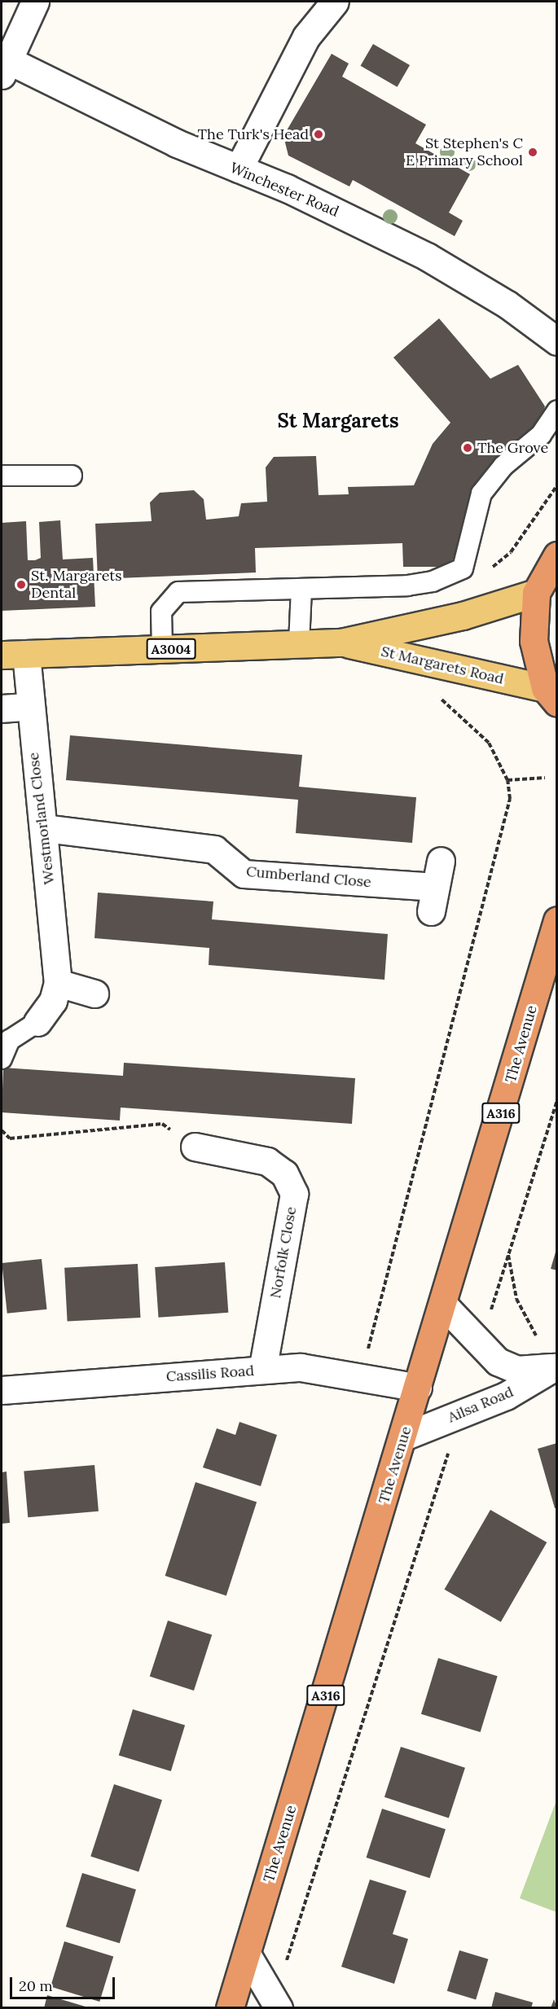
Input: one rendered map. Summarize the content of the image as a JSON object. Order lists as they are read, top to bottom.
{
  "streets": {
    "highway": ["The Avenue", "A316"],
    "main road": ["A3004", "St Margarets Road"],
    "street": [
      "Winchester Road",
      "Westmorland Close",
      "Cumberland Close",
      "Norfolk Close",
      "Cassilis Road",
      "Ailsa Road"
    ]
  },
  "crossings": [
    ["St Margarets Road", "Westmorland Close"],
    ["Westmorland Close", "Cumberland Close"],
    ["The Avenue", "Cassilis Road"],
    ["The Avenue", "Ailsa Road"],
    ["Norfolk Close", "Cassilis Road"]
  ],
  "districts": ["St Margarets"],
  "places": [
    "The Turk's Head",
    "St Stephen's C E Primary School",
    "The Grove",
    "St. Margarets Dental"
  ],
  "scale_bar": "20 m"
}
